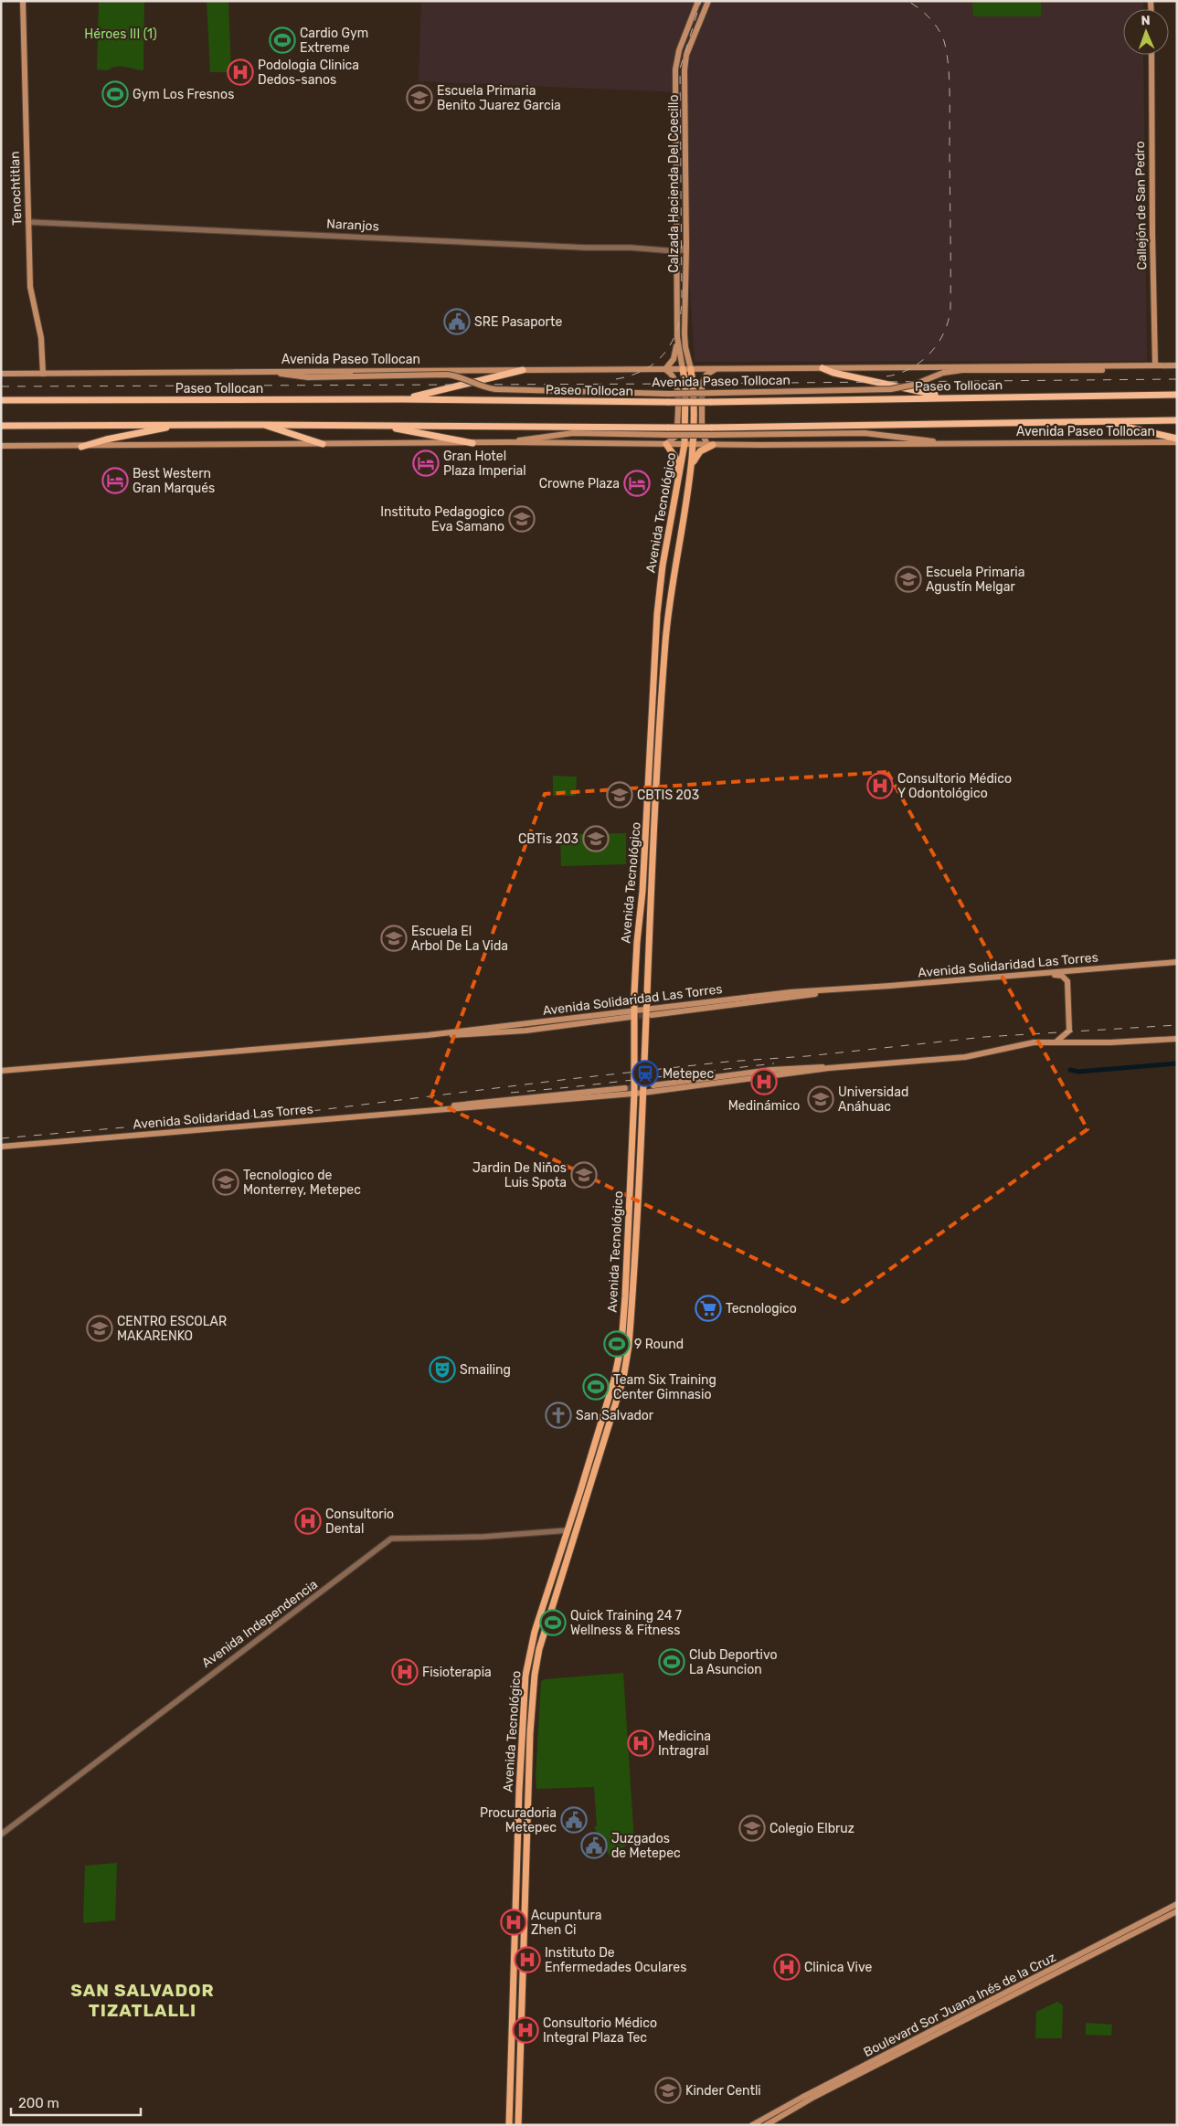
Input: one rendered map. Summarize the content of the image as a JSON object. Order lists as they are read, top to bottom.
{
  "streets": {
    "highway": ["Paseo Tollocan"],
    "main road": [
      "Calzada Hacienda Del Coecillo",
      "Tenochtitlan",
      "Callejón de San Pedro",
      "Avenida Paseo Tollocan",
      "Avenida Tecnológico",
      "Avenida Solidaridad Las Torres",
      "Boulevard Sor Juana Inés de la Cruz"
    ],
    "street": ["Naranjos", "Avenida Independencia"]
  },
  "crossings": [
    ["Calzada Hacienda Del Coecillo", "Naranjos"],
    ["Calzada Hacienda Del Coecillo", "Avenida Paseo Tollocan"],
    ["Calzada Hacienda Del Coecillo", "Avenida Tecnológico"],
    ["Tenochtitlan", "Naranjos"],
    ["Tenochtitlan", "Avenida Paseo Tollocan"],
    ["Callejón de San Pedro", "Avenida Paseo Tollocan"],
    ["Avenida Paseo Tollocan", "Avenida Tecnológico"],
    ["Avenida Tecnológico", "Avenida Solidaridad Las Torres"],
    ["Avenida Tecnológico", "Avenida Independencia"]
  ],
  "districts": ["SAN SALVADOR TIZATLALLI"],
  "parks": ["Héroes III (1)"],
  "places": {
    "sports": [
      "Cardio Gym Extreme",
      "Gym Los Fresnos",
      "9 Round",
      "Team Six Training Center Gimnasio",
      "Quick Training 24 7 Wellness & Fitness",
      "Club Deportivo La Asuncion"
    ],
    "hospital": [
      "Podologia Clinica Dedos-sanos",
      "Consultorio Médico Y Odontológico",
      "Medinámico",
      "Consultorio Dental",
      "Fisioterapia",
      "Medicina Intragral",
      "Acupuntura Zhen Ci",
      "Instituto De Enfermedades Oculares",
      "Clinica Vive",
      "Consultorio Médico Integral Plaza Tec"
    ],
    "school or university": [
      "Escuela Primaria Benito Juarez Garcia",
      "Instituto Pedagogico Eva Samano",
      "Escuela Primaria Agustín Melgar",
      "CBTIS 203",
      "CBTis 203",
      "Escuela El Arbol De La Vida",
      "Universidad Anáhuac",
      "Jardin De Niños Luis Spota",
      "Tecnologico de Monterrey, Metepec",
      "CENTRO ESCOLAR MAKARENKO",
      "Colegio Elbruz",
      "Kinder Centli"
    ],
    "public building": ["SRE Pasaporte", "Procuradoria Metepec", "Juzgados de Metepec"],
    "hotel": ["Gran Hotel Plaza Imperial", "Best Western Gran Marqués", "Crowne Plaza"],
    "station": ["Metepec"],
    "supermarket": ["Tecnologico"],
    "theatre": ["Smailing"],
    "church": ["San Salvador"]
  },
  "scale_bar": "200 m",
  "north": "top"
}
